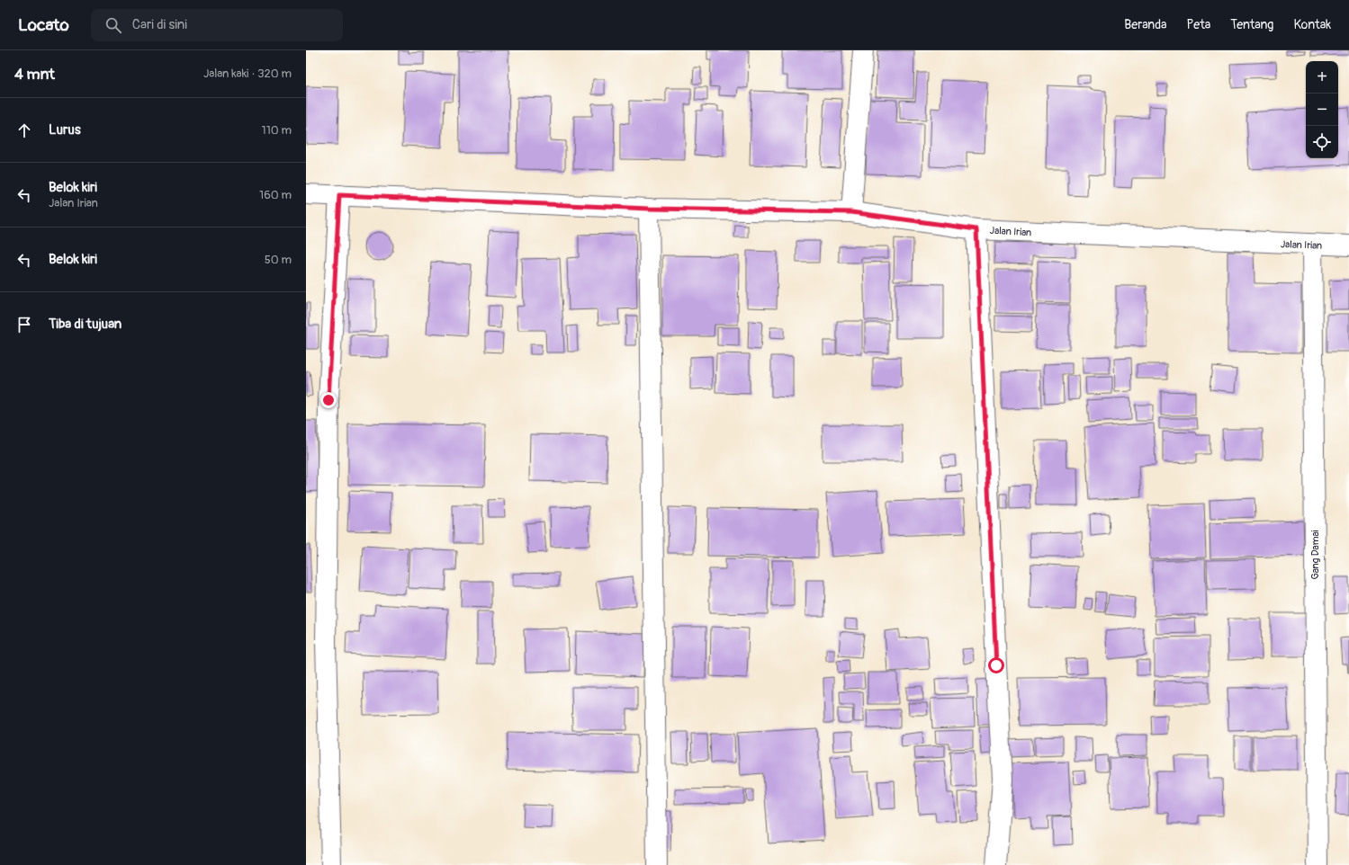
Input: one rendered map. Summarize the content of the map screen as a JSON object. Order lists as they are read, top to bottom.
{
  "streets": {
    "street": ["Jalan Irian", "Gang Damai"]
  },
  "crossings": [
    ["Jalan Irian", "Gang Damai"]
  ],
  "page": {
    "header": "Locato",
    "search": "Cari di sini",
    "nav": [
      "Beranda",
      "Peta",
      "Tentang",
      "Kontak"
    ],
    "heading": ["4 mnt", "Jalan kaki · 320 m"],
    "map_buttons": ["+", "−"],
    "list": [
      ["Lurus", "110 m"],
      ["Belok kiri", "Jalan Irian", "160 m"],
      ["Belok kiri", "50 m"],
      "Tiba di tujuan"
    ]
  }
}
